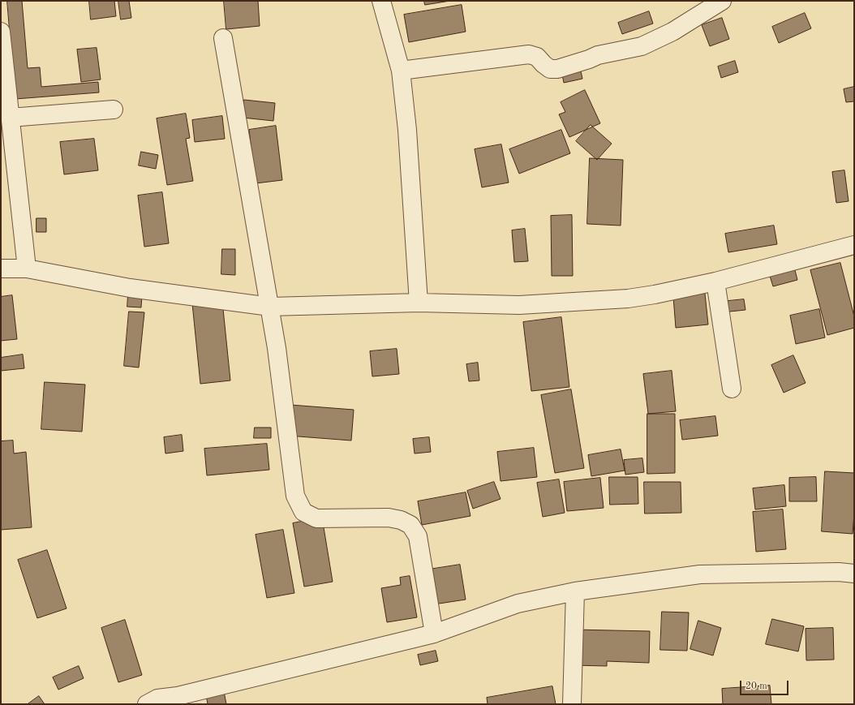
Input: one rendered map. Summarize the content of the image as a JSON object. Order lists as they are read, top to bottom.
{
  "scale_bar": "20 m"
}
